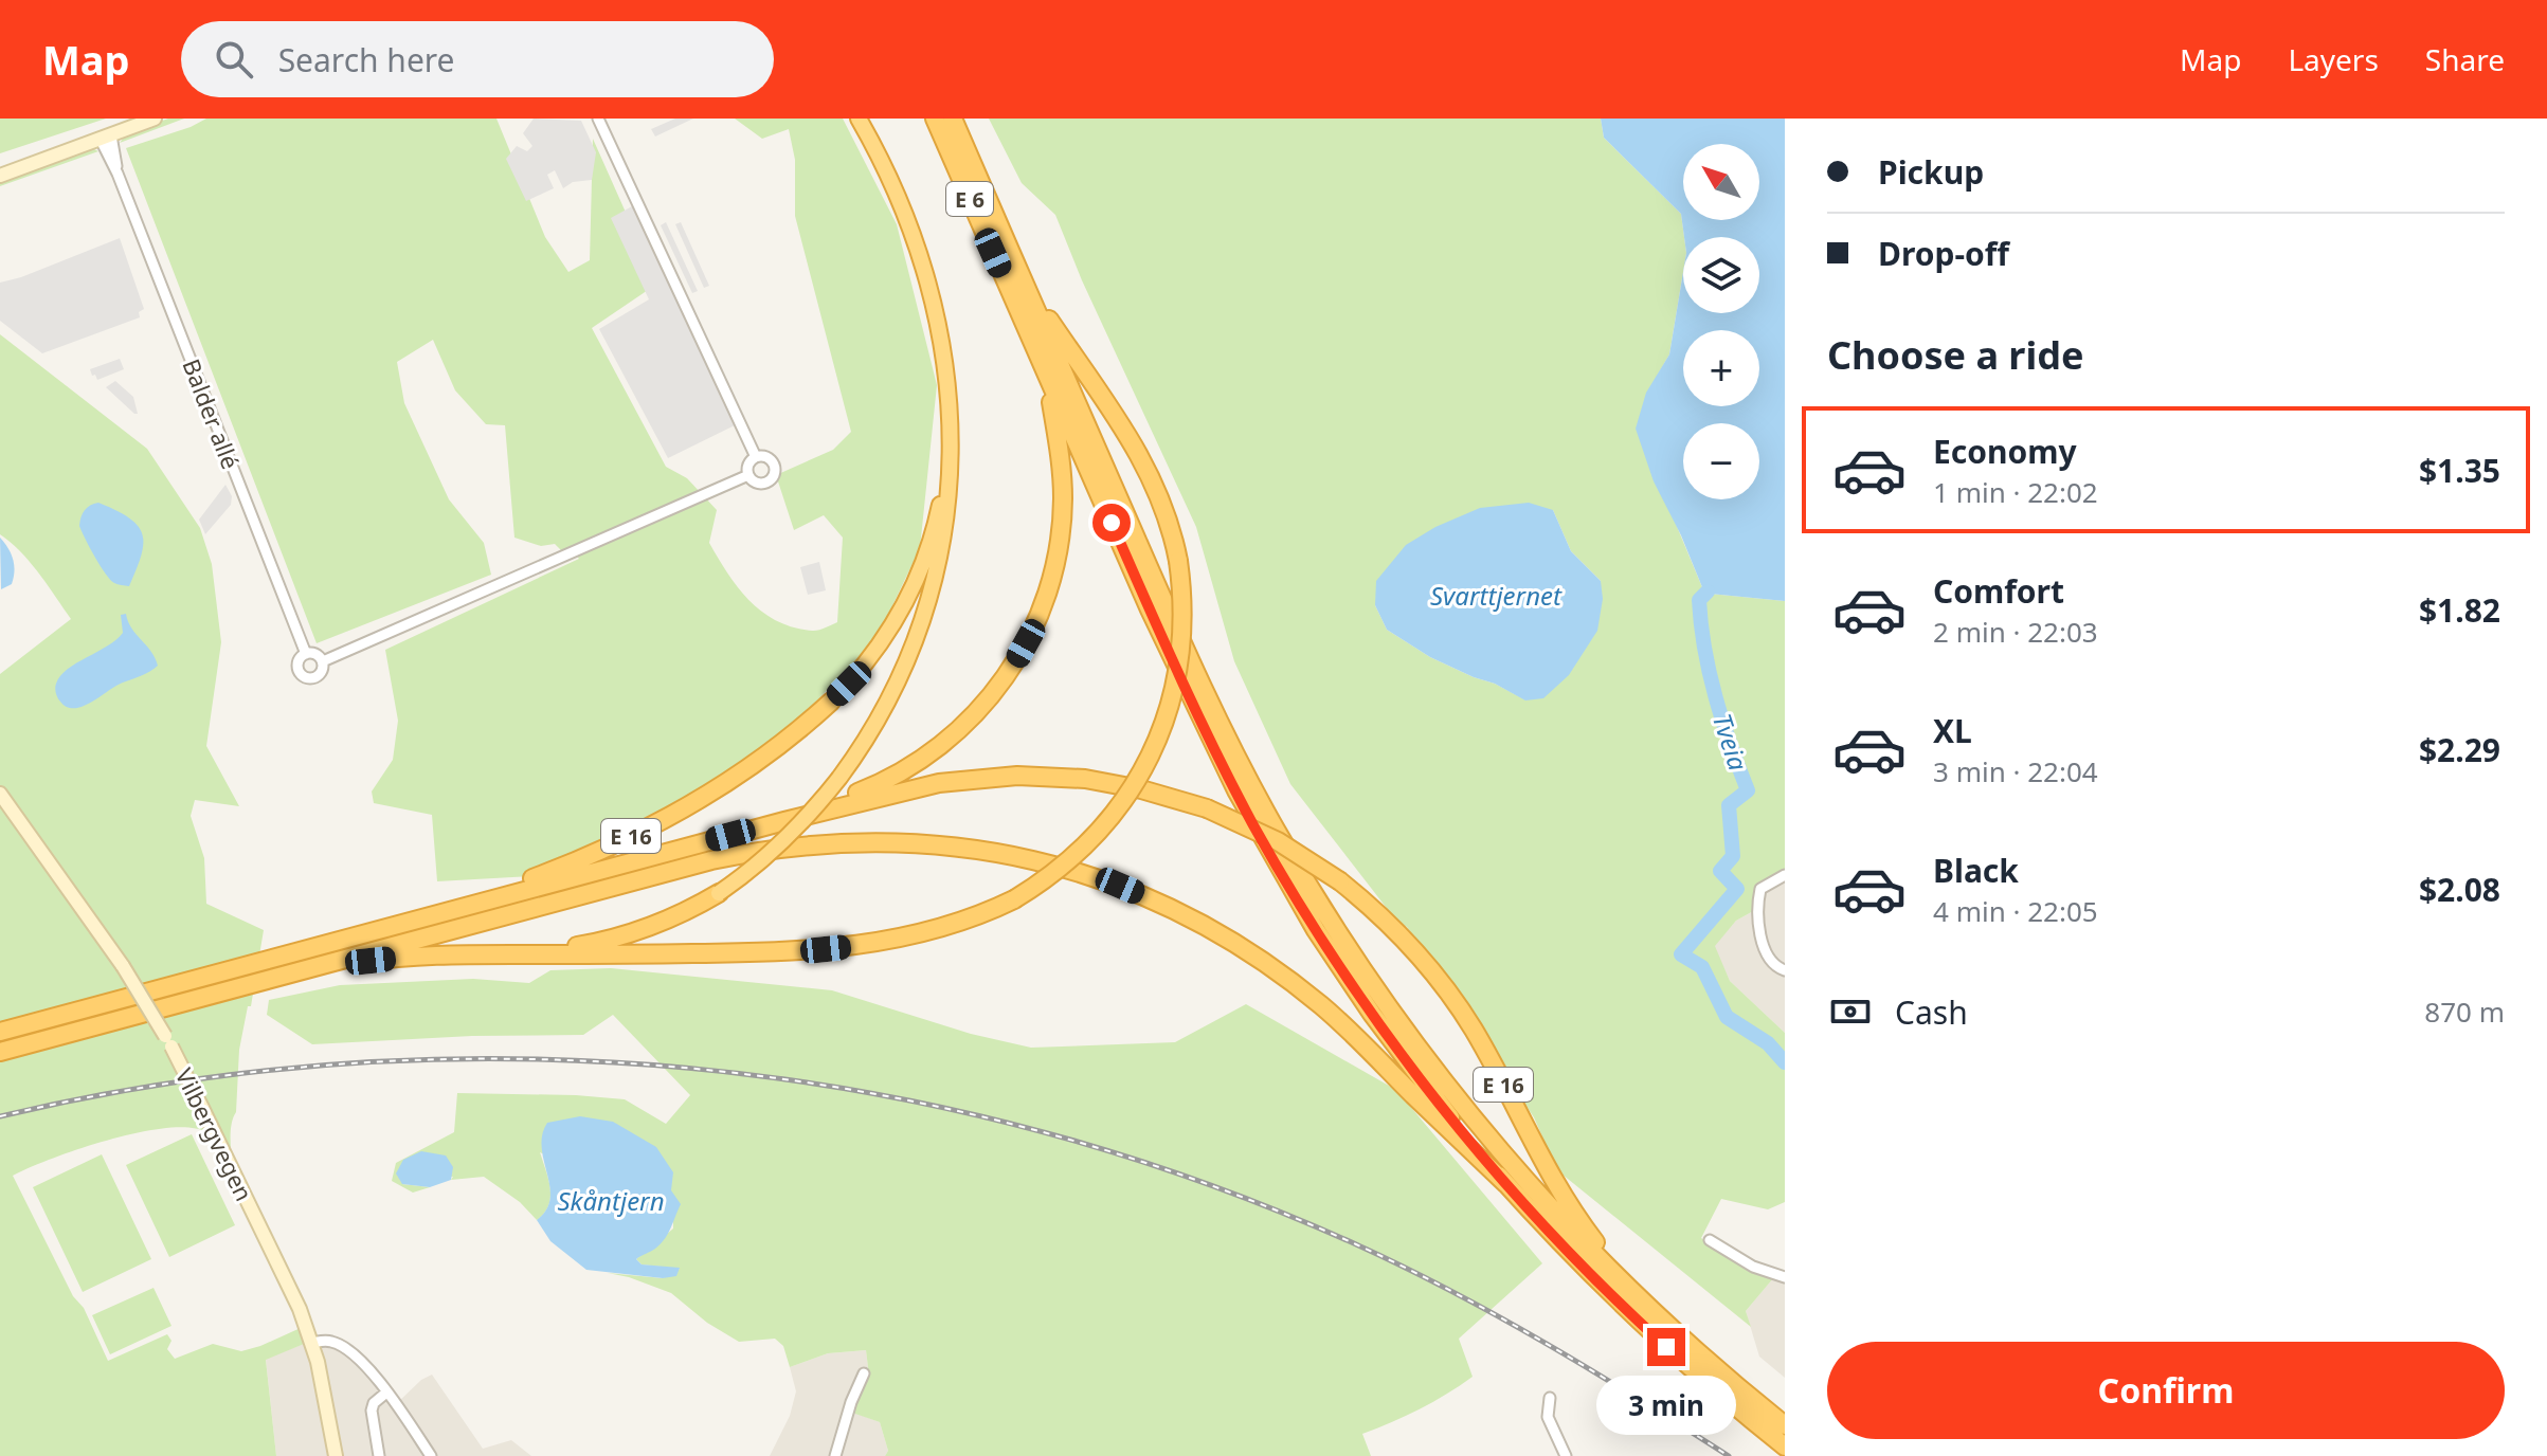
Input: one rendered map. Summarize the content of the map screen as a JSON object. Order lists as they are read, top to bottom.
{
  "streets": {
    "highway": ["E 6", "E 16"],
    "main road": ["Vilbergvegen"],
    "street": ["Balder allé"]
  },
  "crossings": [
    ["E 6", "E 16"]
  ],
  "water": ["Svarttjernet", "Tveia", "Skåntjern"],
  "north": "top left",
  "page": {
    "header": "Map",
    "search": "Search here",
    "nav": ["Map", "Layers", "Share"],
    "banner": ["Pickup", "Drop-off"],
    "map_buttons": ["+", "−"],
    "heading": "Choose a ride",
    "list": [
      {
        "name": "Economy",
        "note": "1 min · 22:02",
        "value": "$1.35"
      },
      {
        "name": "Comfort",
        "note": "2 min · 22:03",
        "value": "$1.82"
      },
      {
        "name": "XL",
        "note": "3 min · 22:04",
        "value": "$2.29"
      },
      {
        "name": "Black",
        "note": "4 min · 22:05",
        "value": "$2.08"
      }
    ],
    "pay": ["Cash", "870 m"],
    "buttons": "Confirm",
    "bubble": "3 min"
  }
}
